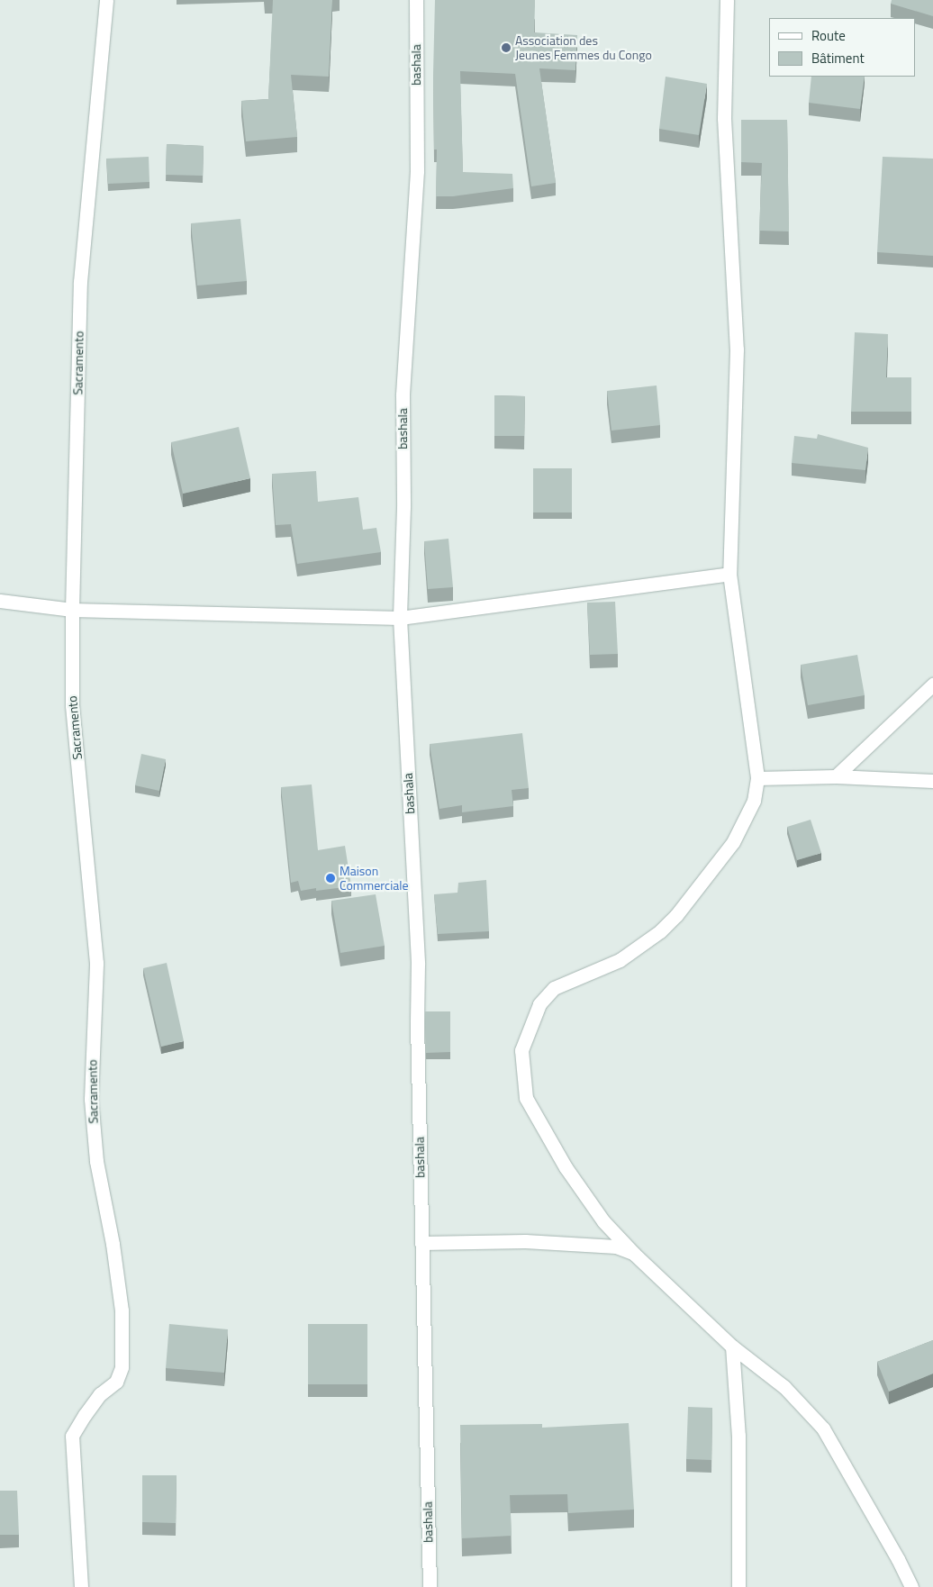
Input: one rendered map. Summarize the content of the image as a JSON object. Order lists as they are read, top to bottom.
{
  "streets": {
    "street": ["bashala", "Sacramento"]
  },
  "places": ["Association des Jeunes Femmes du Congo", "Maison Commerciale"],
  "legend": ["Route", "Bâtiment"]
}
